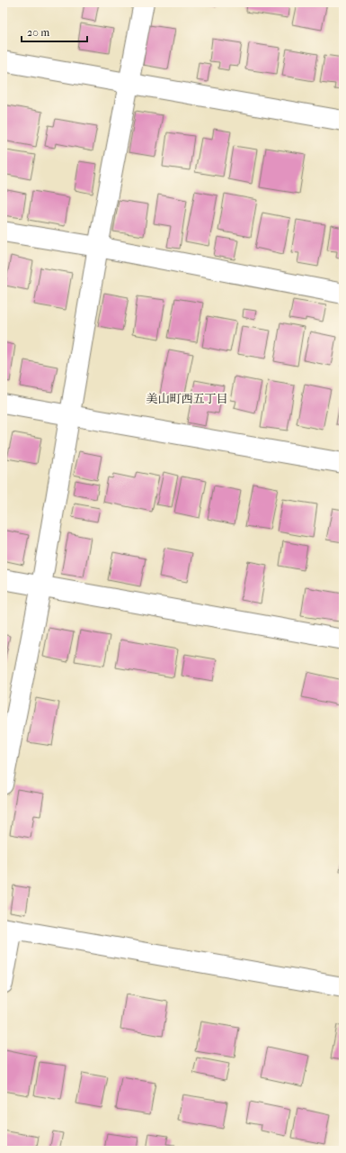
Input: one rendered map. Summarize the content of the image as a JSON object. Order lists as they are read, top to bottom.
{
  "districts": ["美山町西五丁目"],
  "scale_bar": "20 m"
}
